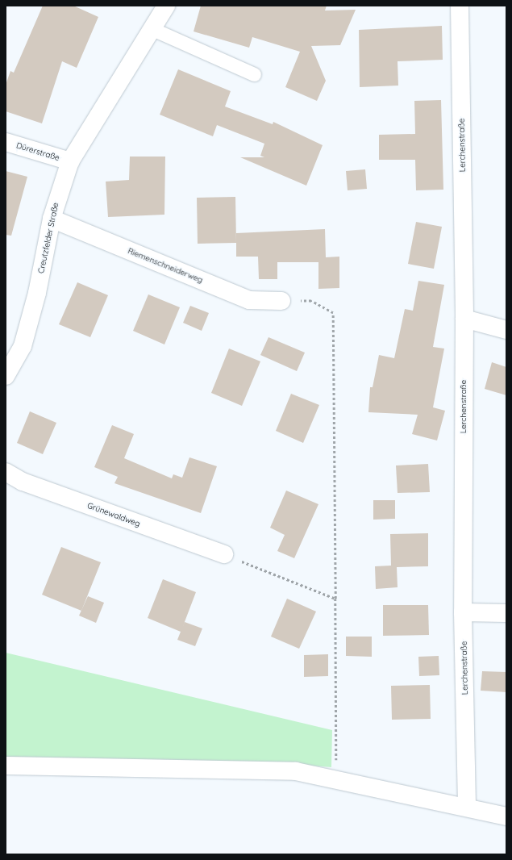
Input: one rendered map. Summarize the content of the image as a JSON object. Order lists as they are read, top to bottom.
{
  "streets": {
    "street": [
      "Lerchenstraße",
      "Dürerstraße",
      "Creutzfelder Straße",
      "Riemenschneiderweg",
      "Grünewaldweg"
    ]
  },
  "crossings": [
    ["Dürerstraße", "Creutzfelder Straße"],
    ["Creutzfelder Straße", "Riemenschneiderweg"]
  ]
}
